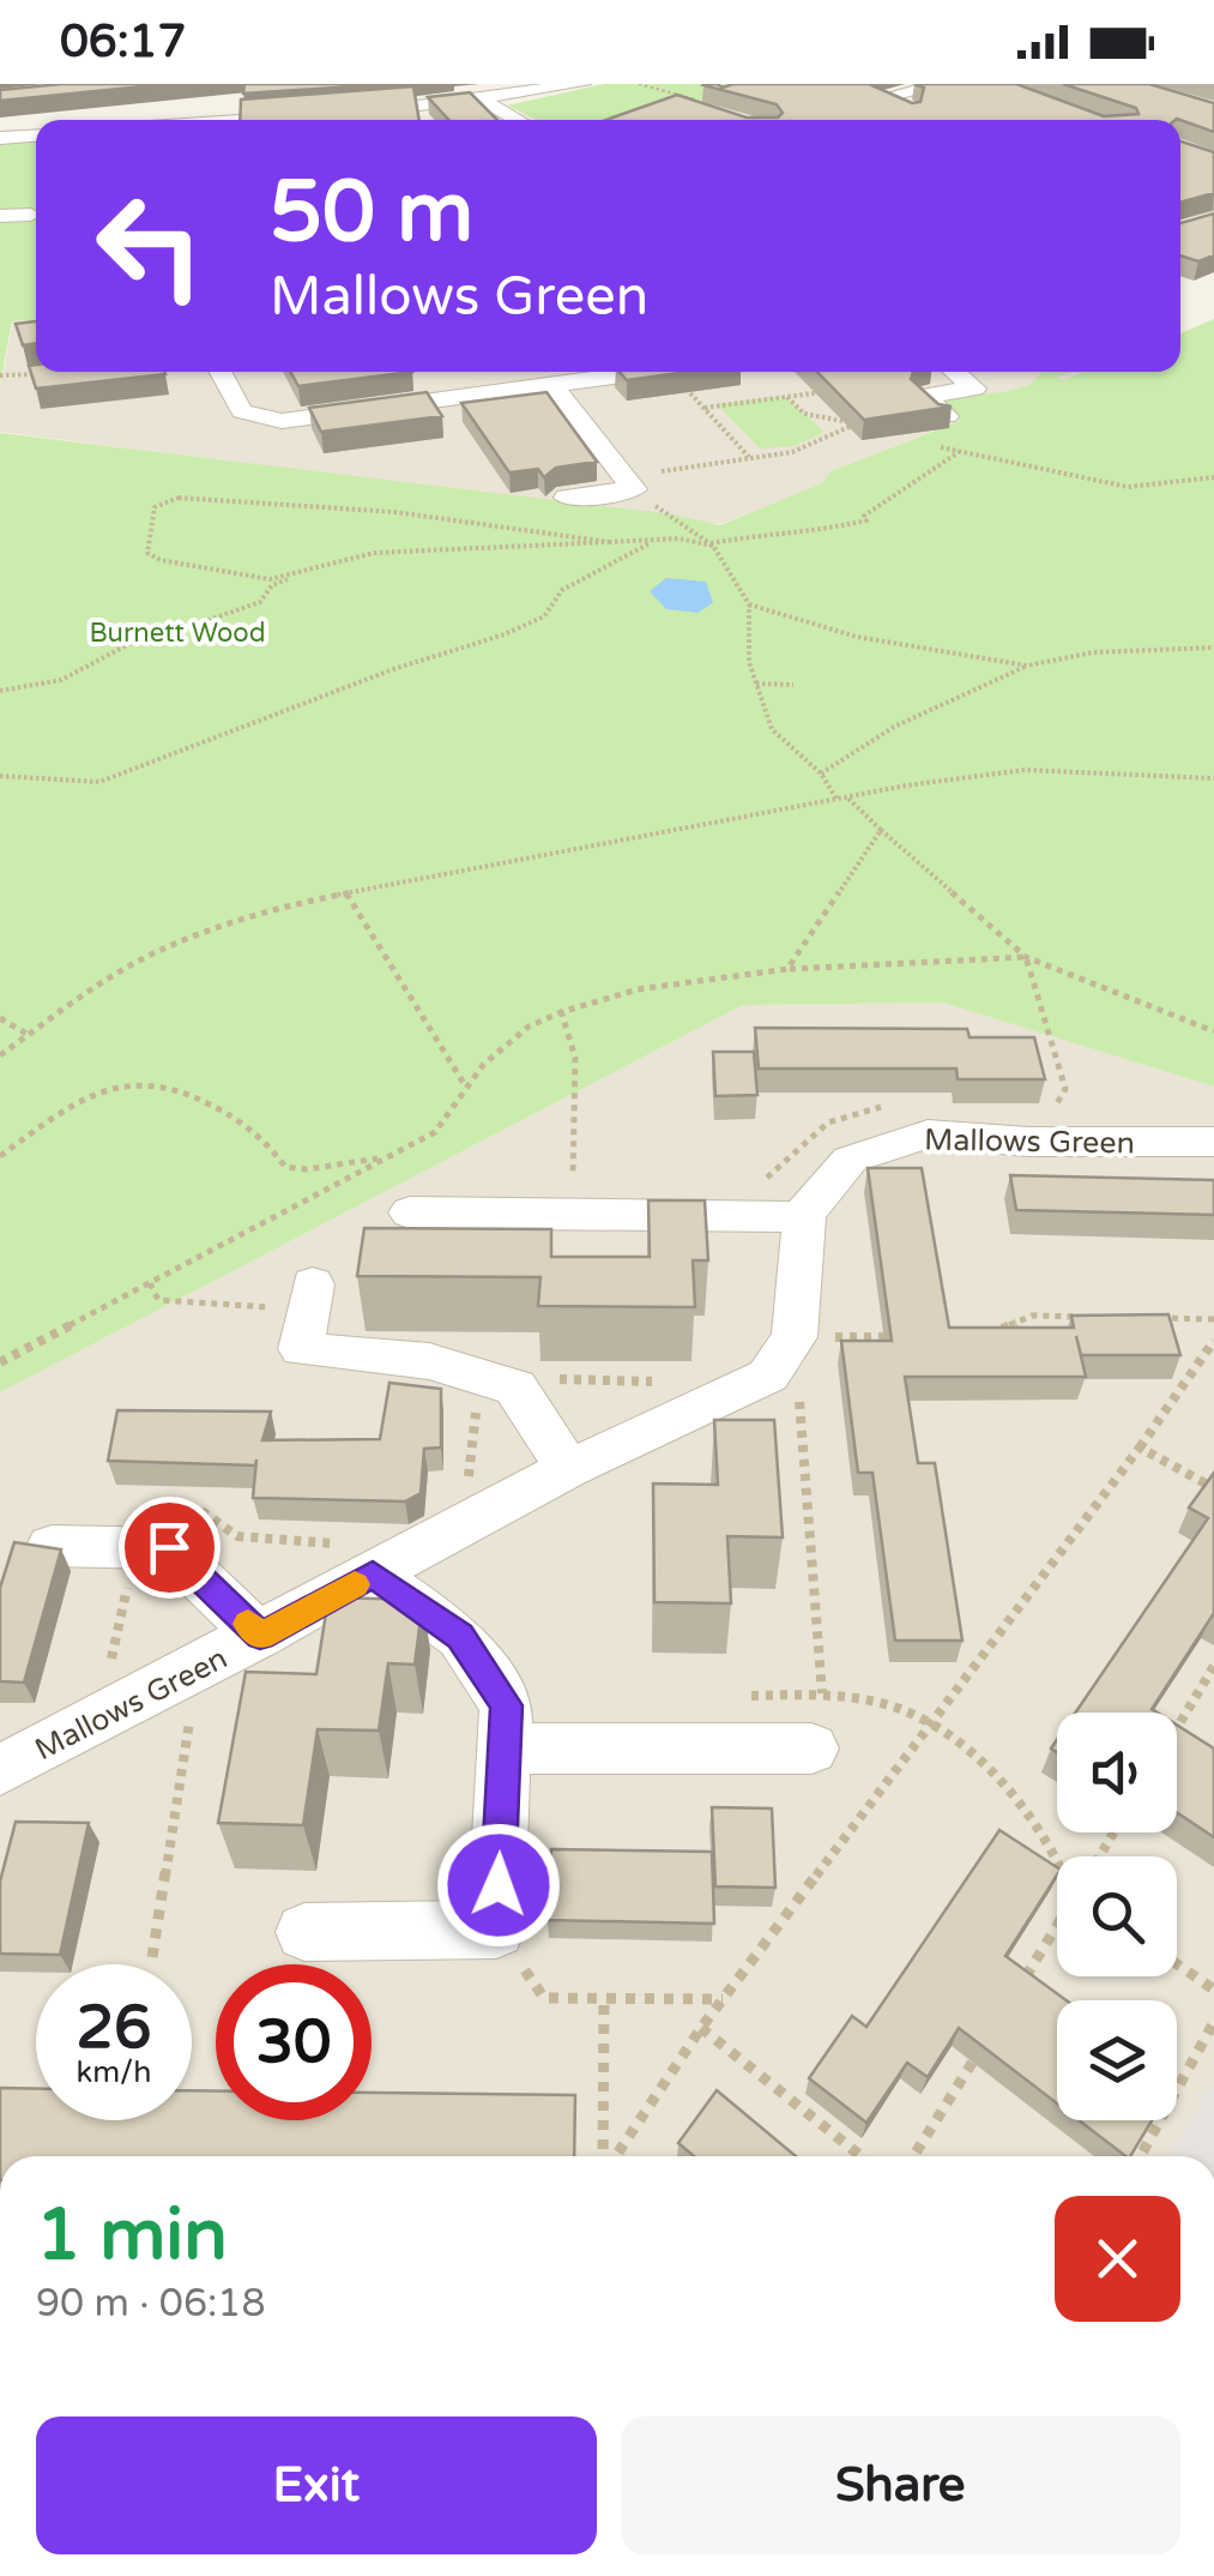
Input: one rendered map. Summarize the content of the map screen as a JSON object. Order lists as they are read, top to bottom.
{
  "streets": {
    "street": ["Mallows Green"]
  },
  "parks": ["Burnett Wood"],
  "page": {
    "status": "06:17",
    "turn": ["50 m", "Mallows Green"],
    "speed": "26 km/h",
    "limit": "30",
    "heading": ["1 min", "90 m · 06:18"],
    "buttons": ["Exit", "Share"]
  }
}
